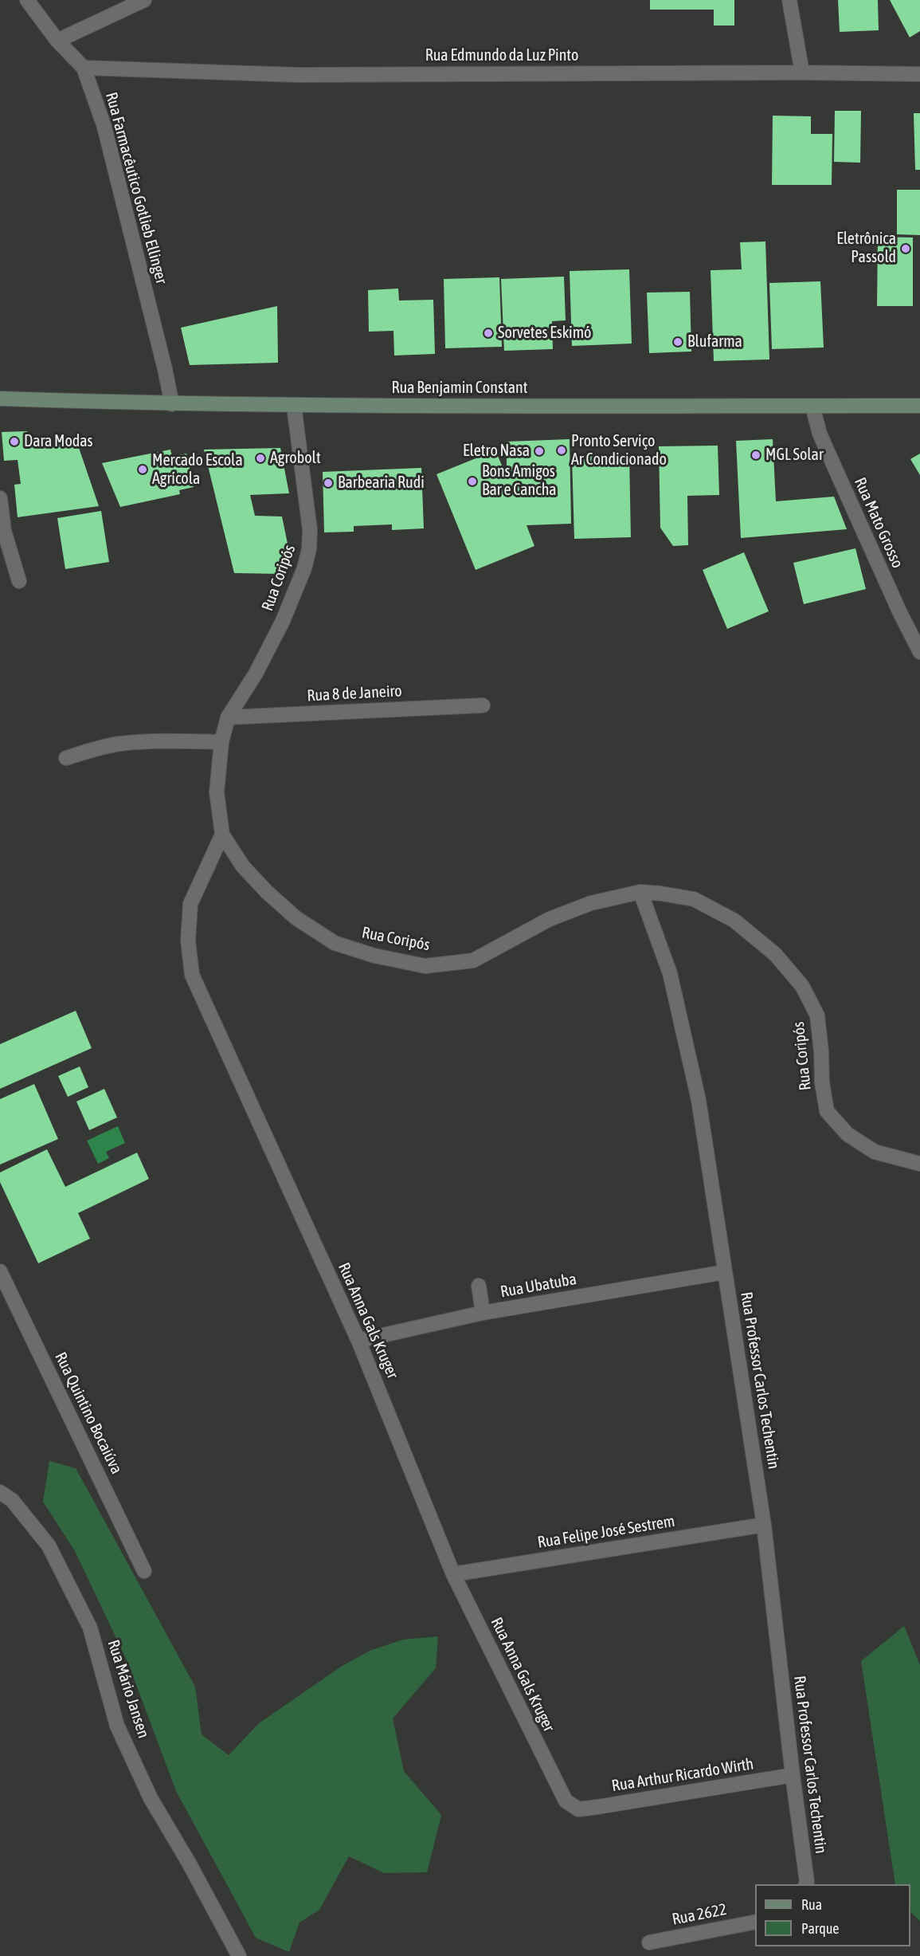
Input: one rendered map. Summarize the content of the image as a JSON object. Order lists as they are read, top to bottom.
{
  "streets": {
    "main road": ["Rua Benjamin Constant"],
    "street": [
      "Rua Edmundo da Luz Pinto",
      "Rua Farmacêutico Gotlieb Ellinger",
      "Rua Mato Grosso",
      "Rua Coripós",
      "Rua 8 de Janeiro",
      "Rua Ubatuba",
      "Rua Anna Gals Kruger",
      "Rua Professor Carlos Techentin",
      "Rua Quintino Bocaiúva",
      "Rua Felipe José Sestrem",
      "Rua Mário Jansen",
      "Rua Arthur Ricardo Wirth",
      "Rua 2622"
    ]
  },
  "crossings": [
    ["Rua Edmundo da Luz Pinto", "Rua Farmacêutico Gotlieb Ellinger"],
    ["Rua Farmacêutico Gotlieb Ellinger", "Rua Benjamin Constant"],
    ["Rua Benjamin Constant", "Rua Mato Grosso"],
    ["Rua Benjamin Constant", "Rua Coripós"],
    ["Rua Coripós", "Rua 8 de Janeiro"],
    ["Rua Coripós", "Rua Anna Gals Kruger"],
    ["Rua Coripós", "Rua Professor Carlos Techentin"],
    ["Rua Ubatuba", "Rua Anna Gals Kruger"],
    ["Rua Ubatuba", "Rua Professor Carlos Techentin"],
    ["Rua Anna Gals Kruger", "Rua Felipe José Sestrem"],
    ["Rua Anna Gals Kruger", "Rua Arthur Ricardo Wirth"],
    ["Rua Professor Carlos Techentin", "Rua Felipe José Sestrem"],
    ["Rua Professor Carlos Techentin", "Rua Arthur Ricardo Wirth"]
  ],
  "places": [
    "Eletrônica Passold",
    "Sorvetes Eskimó",
    "Blufarma",
    "Dara Modas",
    "Pronto Serviço Ar Condicionado",
    "Eletro Nasa",
    "MGL Solar",
    "Agrobolt",
    "Mercado Escola Agrícola",
    "Bons Amigos Bar e Cancha",
    "Barbearia Rudi"
  ],
  "legend": ["Rua", "Parque"]
}
